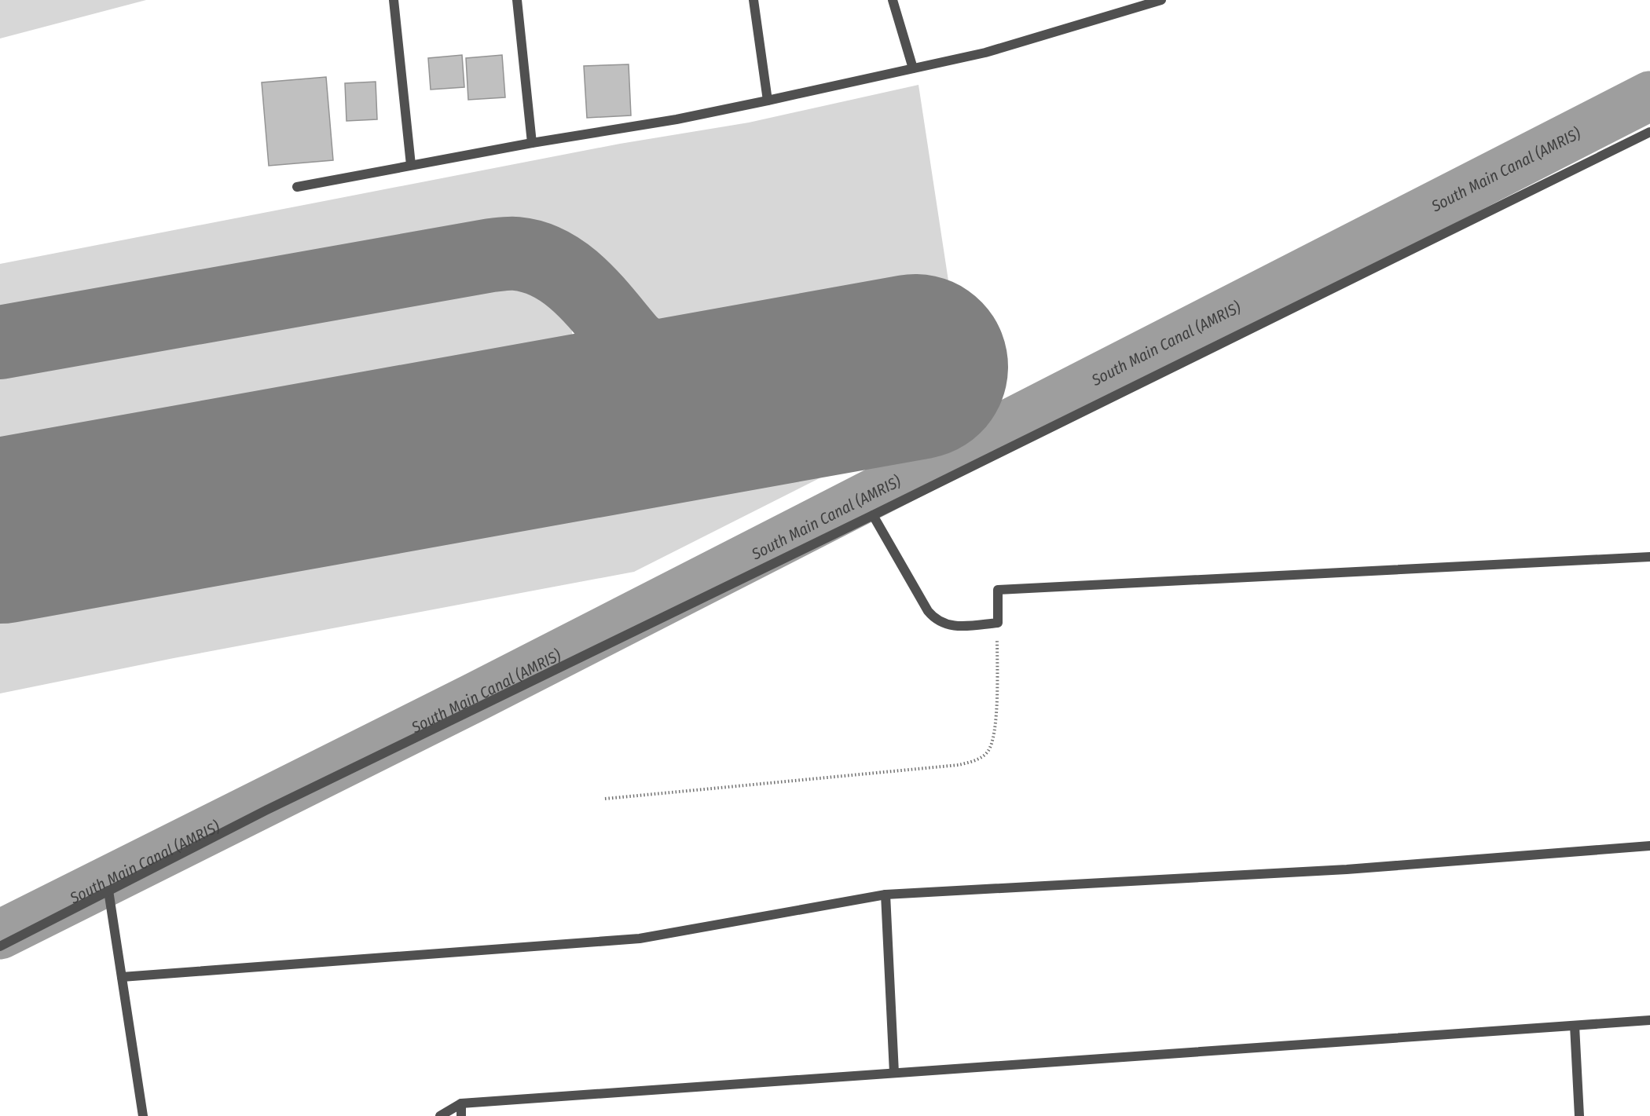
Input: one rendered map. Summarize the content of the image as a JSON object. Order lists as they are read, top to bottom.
{
  "water": ["South Main Canal (AMRIS)"]
}
